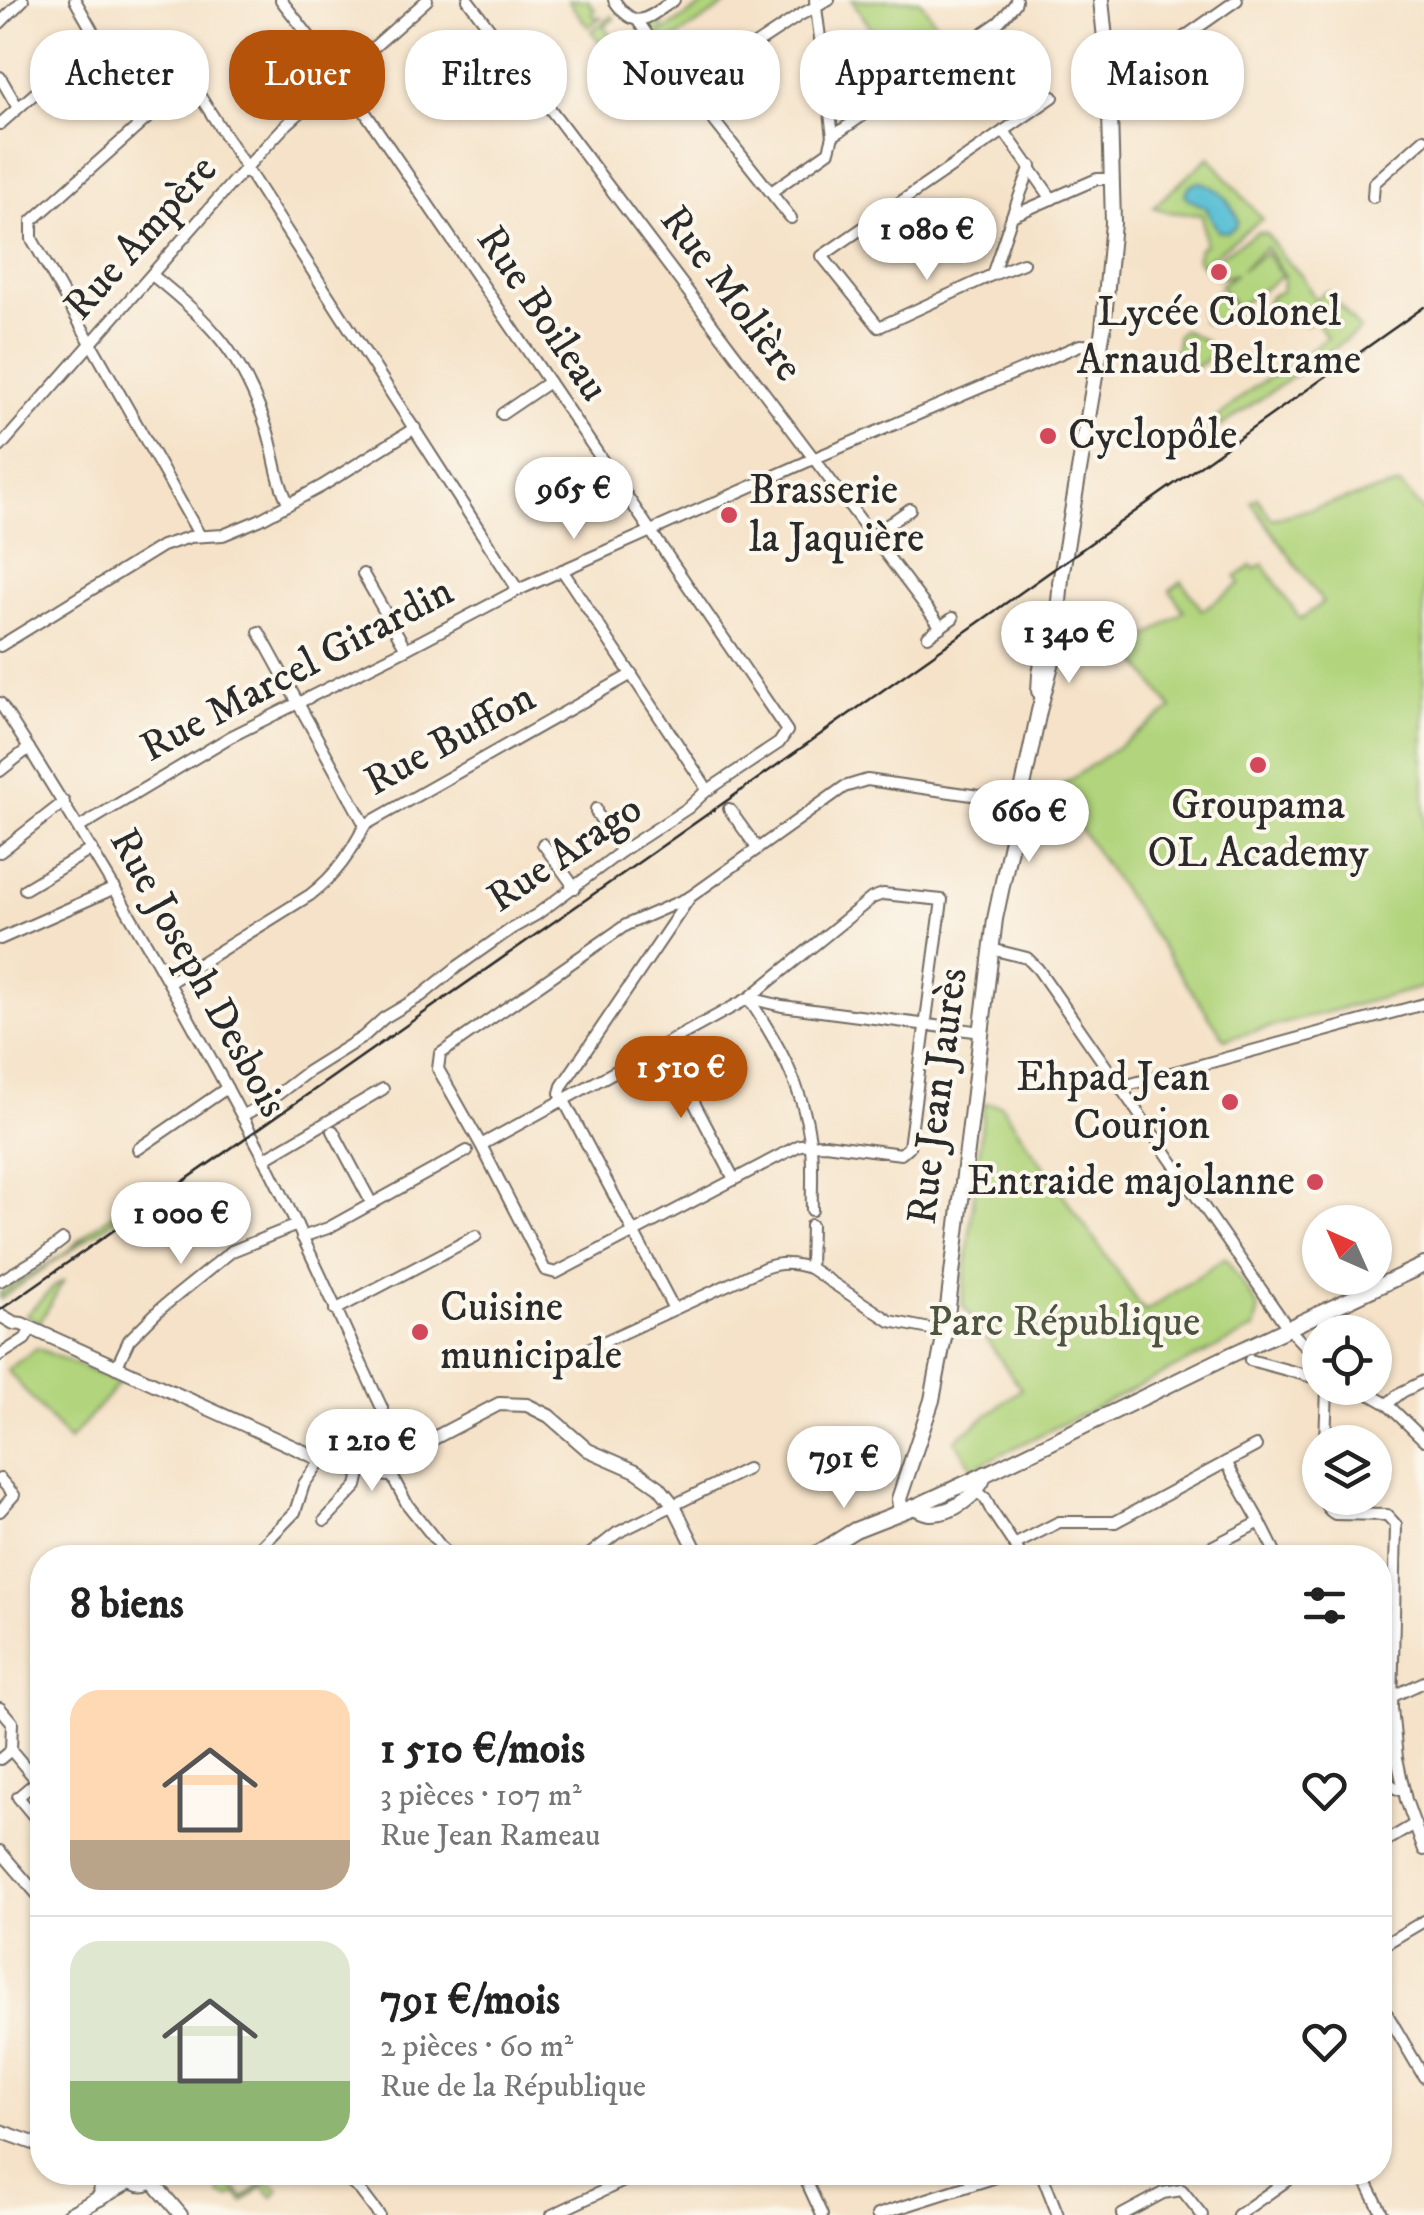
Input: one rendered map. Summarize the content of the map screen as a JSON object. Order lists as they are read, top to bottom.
{
  "streets": {
    "main road": ["Rue Jean Jaurès"],
    "street": [
      "Rue Ampère",
      "Rue Molière",
      "Rue Boileau",
      "Rue Marcel Girardin",
      "Rue Buffon",
      "Rue Arago",
      "Rue Joseph Desbois"
    ]
  },
  "crossings": [
    ["Rue Molière", "Rue Marcel Girardin"],
    ["Rue Boileau", "Rue Marcel Girardin"],
    ["Rue Boileau", "Rue Arago"],
    ["Rue Marcel Girardin", "Rue Arago"],
    ["Rue Marcel Girardin", "Rue Joseph Desbois"],
    ["Rue Marcel Girardin", "Rue Jean Jaurès"],
    ["Rue Buffon", "Rue Arago"],
    ["Rue Buffon", "Rue Joseph Desbois"],
    ["Rue Arago", "Rue Joseph Desbois"]
  ],
  "parks": ["Parc République"],
  "places": [
    "Lycée Colonel Arnaud Beltrame",
    "Cyclopôle",
    "Brasserie la Jaquière",
    "Groupama OL Academy",
    "Ehpad Jean Courjon",
    "Entraide majolanne",
    "Cuisine municipale"
  ],
  "north": "top left",
  "page": {
    "chip": [
      "Acheter",
      "Louer",
      "Filtres",
      "Nouveau",
      "Appartement",
      "Maison"
    ],
    "price": [
      "1 080 €",
      "965 €",
      "1 340 €",
      "660 €",
      "1 510 €",
      "1 000 €",
      "1 210 €",
      "791 €"
    ],
    "heading": "8 biens",
    "list": [
      {
        "name": "1 510 €/mois",
        "note": "3 pièces · 107 m² · Rue Jean Rameau"
      },
      {
        "name": "791 €/mois",
        "note": "2 pièces · 60 m² · Rue de la République"
      }
    ]
  }
}
